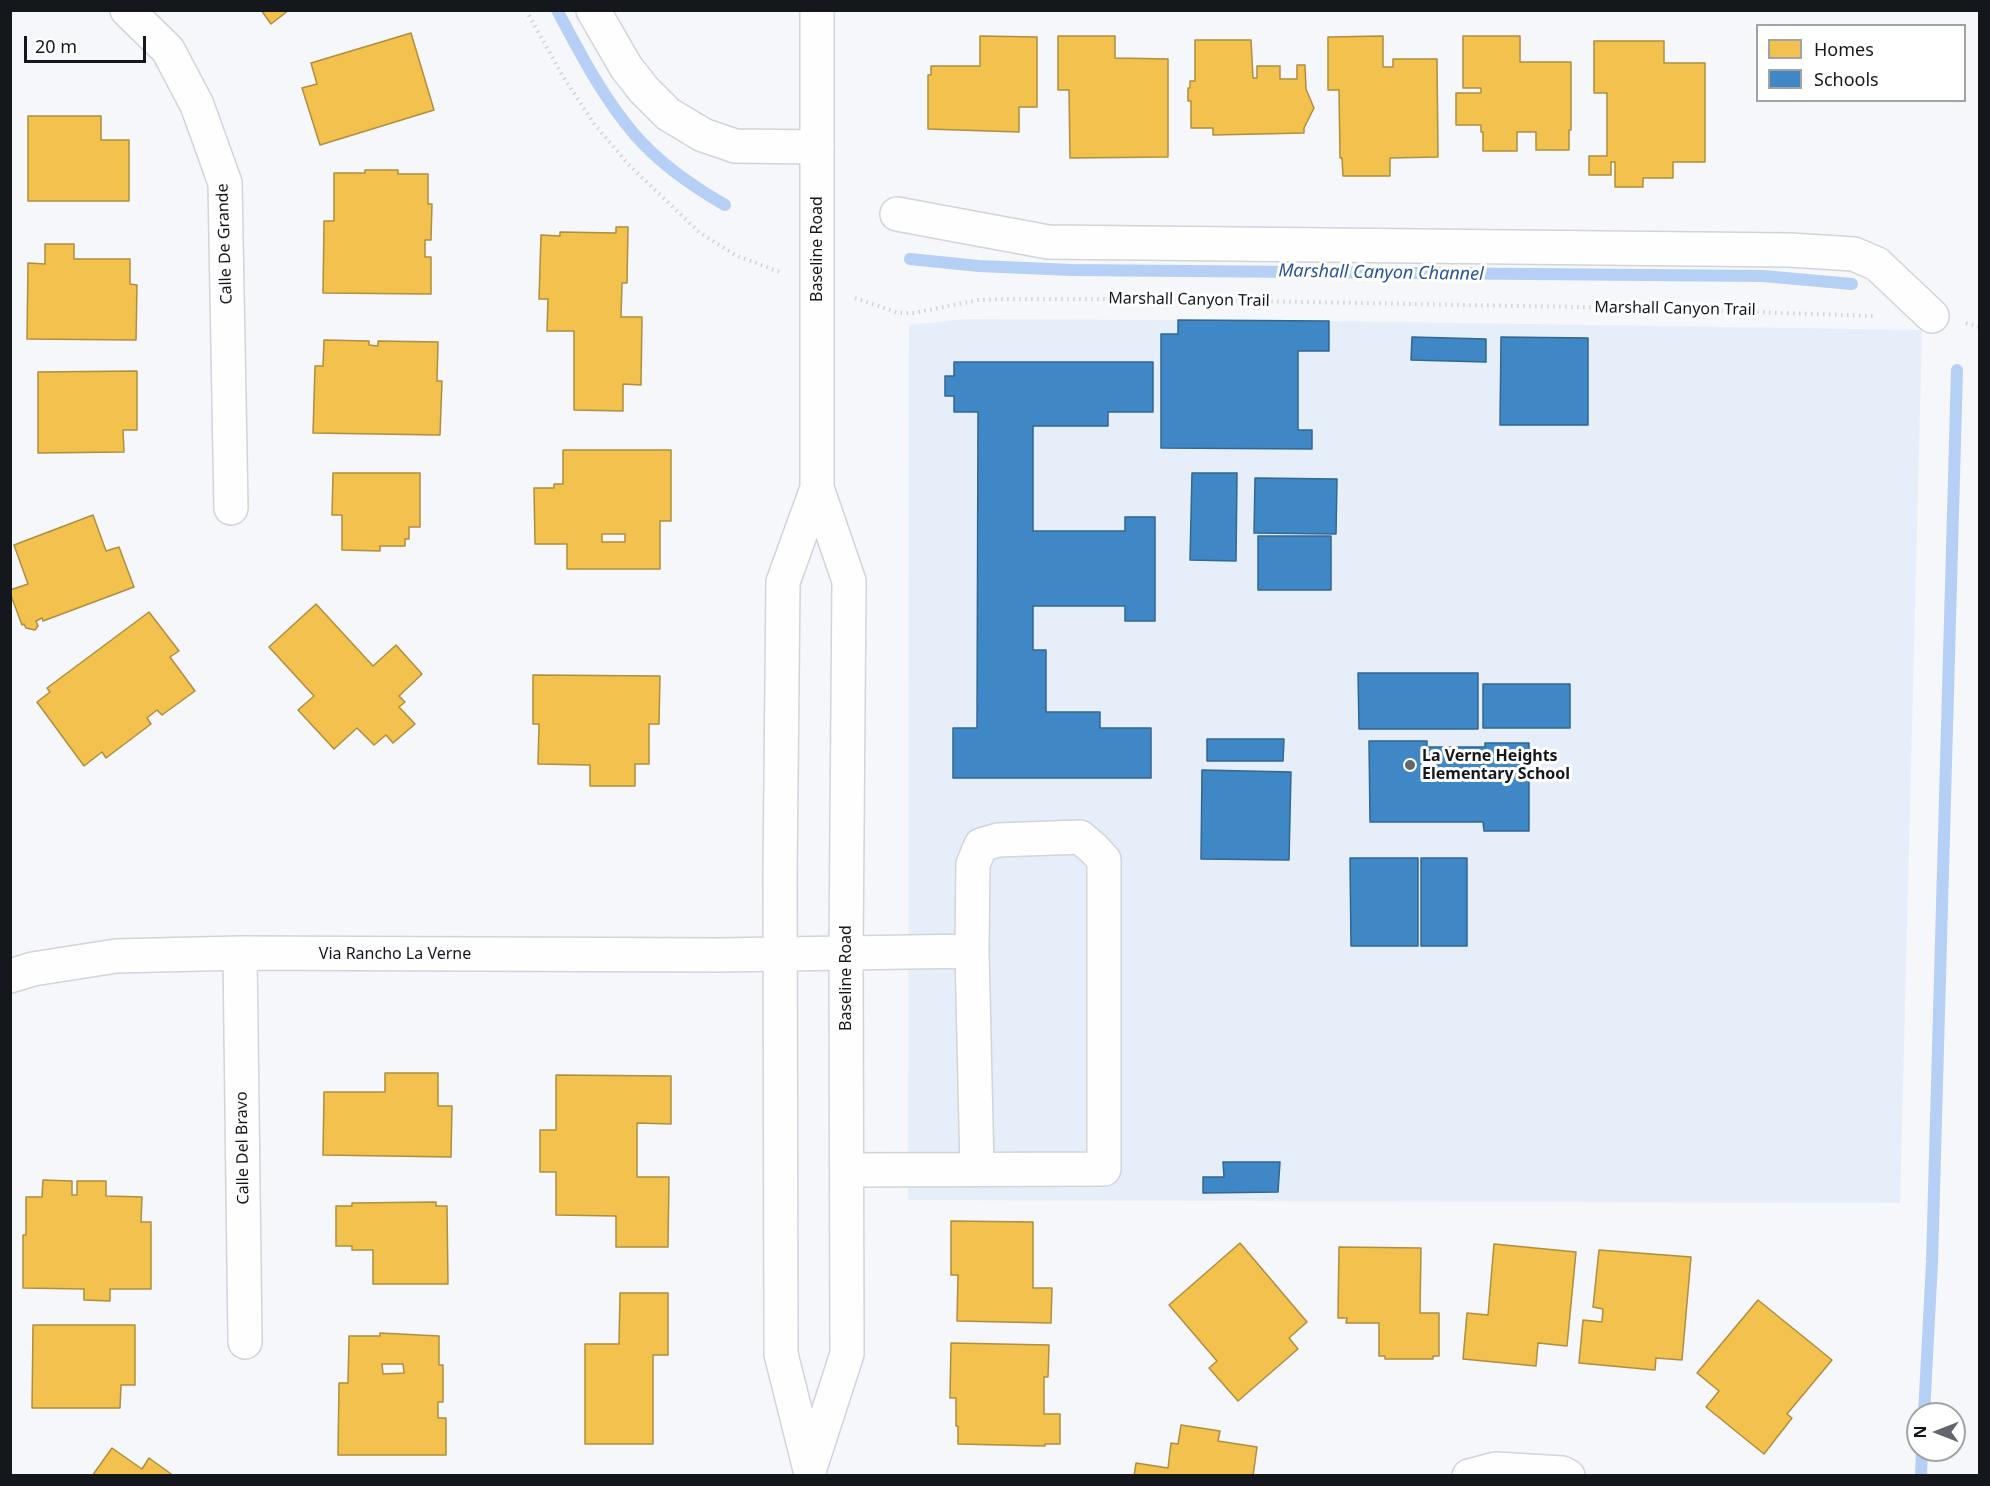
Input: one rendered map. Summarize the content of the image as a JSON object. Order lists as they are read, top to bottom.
{
  "streets": {
    "main road": [
      "Calle De Grande",
      "Baseline Road",
      "Via Rancho La Verne",
      "Calle Del Bravo"
    ],
    "path": ["Marshall Canyon Trail"]
  },
  "crossings": [
    ["Baseline Road", "Marshall Canyon Trail"],
    ["Baseline Road", "Via Rancho La Verne"],
    ["Via Rancho La Verne", "Calle Del Bravo"]
  ],
  "water": ["Marshall Canyon Channel"],
  "places": ["La Verne Heights Elementary School"],
  "legend": ["Homes", "Schools"],
  "scale_bar": "20 m",
  "north": "left"
}
